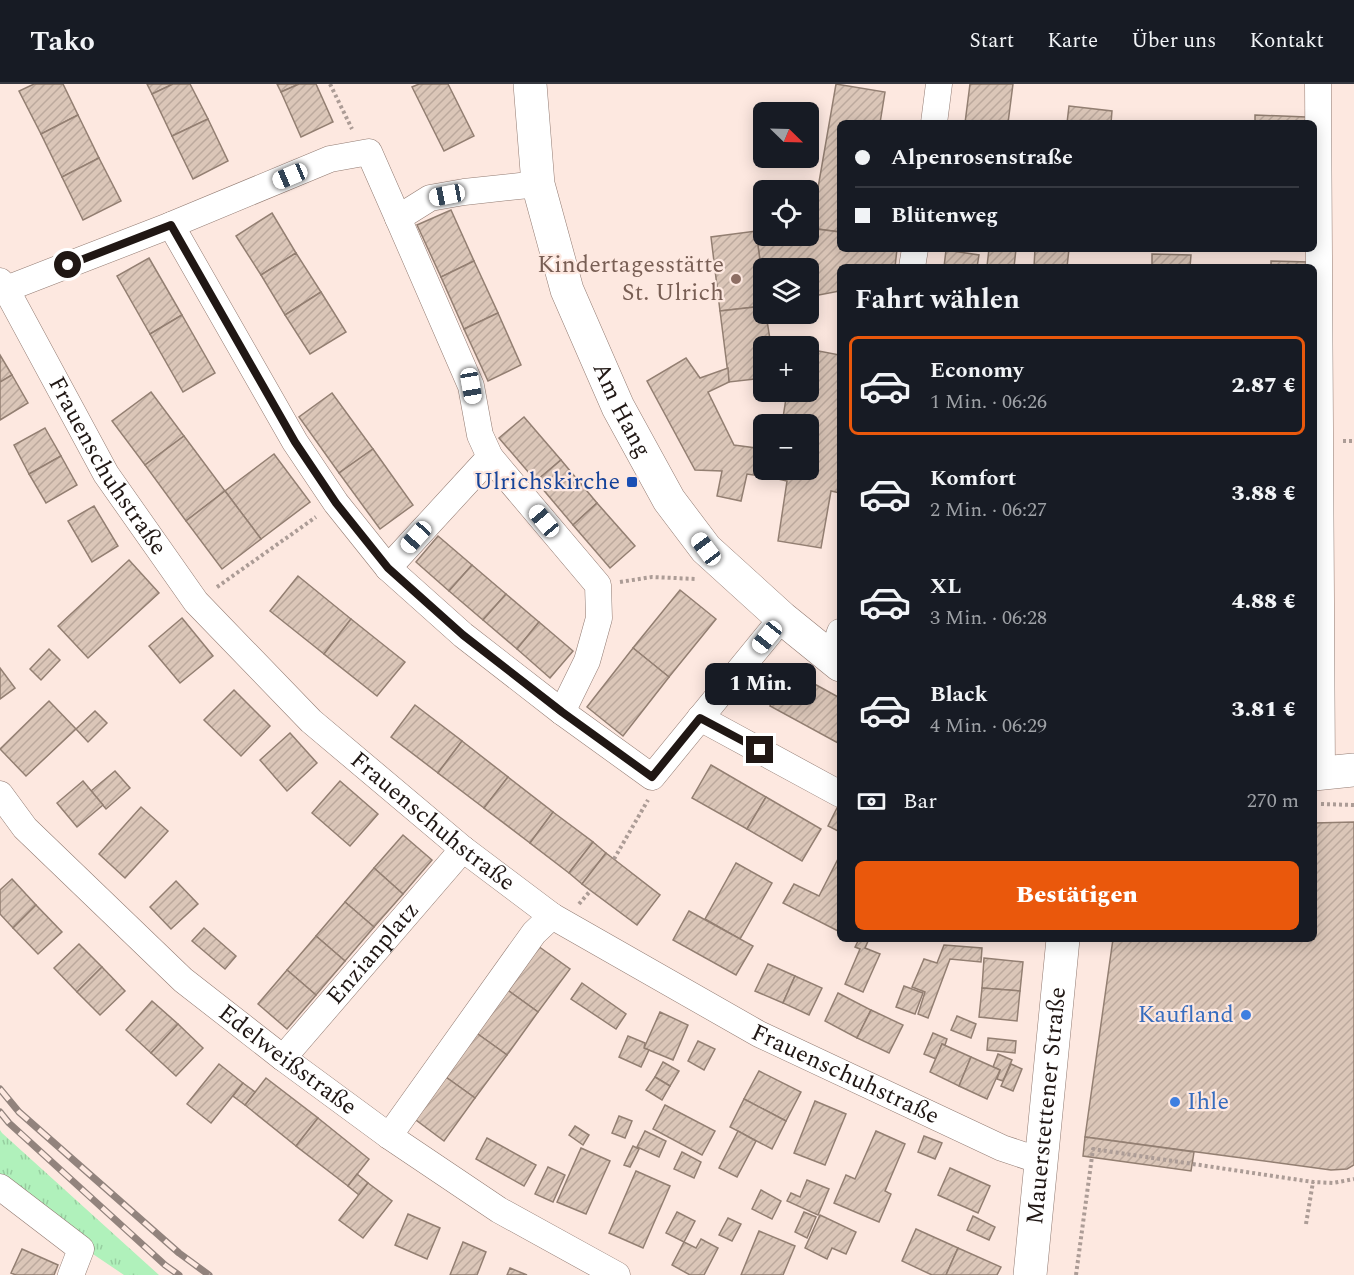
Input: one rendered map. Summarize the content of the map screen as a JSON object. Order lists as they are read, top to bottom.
{
  "streets": {
    "street": [
      "Am Hang",
      "Frauenschuhstraße",
      "Enzianplatz",
      "Edelweißstraße",
      "Mauerstettener Straße"
    ]
  },
  "crossings": [
    ["Frauenschuhstraße", "Enzianplatz"],
    ["Frauenschuhstraße", "Mauerstettener Straße"],
    ["Enzianplatz", "Edelweißstraße"]
  ],
  "places": {
    "other": ["Kindertagesstätte St. Ulrich", "Kaufland", "Ihle"],
    "transit": ["Ulrichskirche"]
  },
  "north": "bottom right",
  "page": {
    "header": "Tako",
    "nav": [
      "Start",
      "Karte",
      "Über uns",
      "Kontakt"
    ],
    "map_buttons": ["+", "−"],
    "banner": ["Alpenrosenstraße", "Blütenweg"],
    "heading": "Fahrt wählen",
    "list": [
      {
        "name": "Economy",
        "note": "1 Min. · 06:26",
        "value": "2.87 €"
      },
      {
        "name": "Komfort",
        "note": "2 Min. · 06:27",
        "value": "3.88 €"
      },
      {
        "name": "XL",
        "note": "3 Min. · 06:28",
        "value": "4.88 €"
      },
      {
        "name": "Black",
        "note": "4 Min. · 06:29",
        "value": "3.81 €"
      }
    ],
    "bubble": "1 Min.",
    "pay": ["Bar", "270 m"],
    "buttons": "Bestätigen"
  }
}
